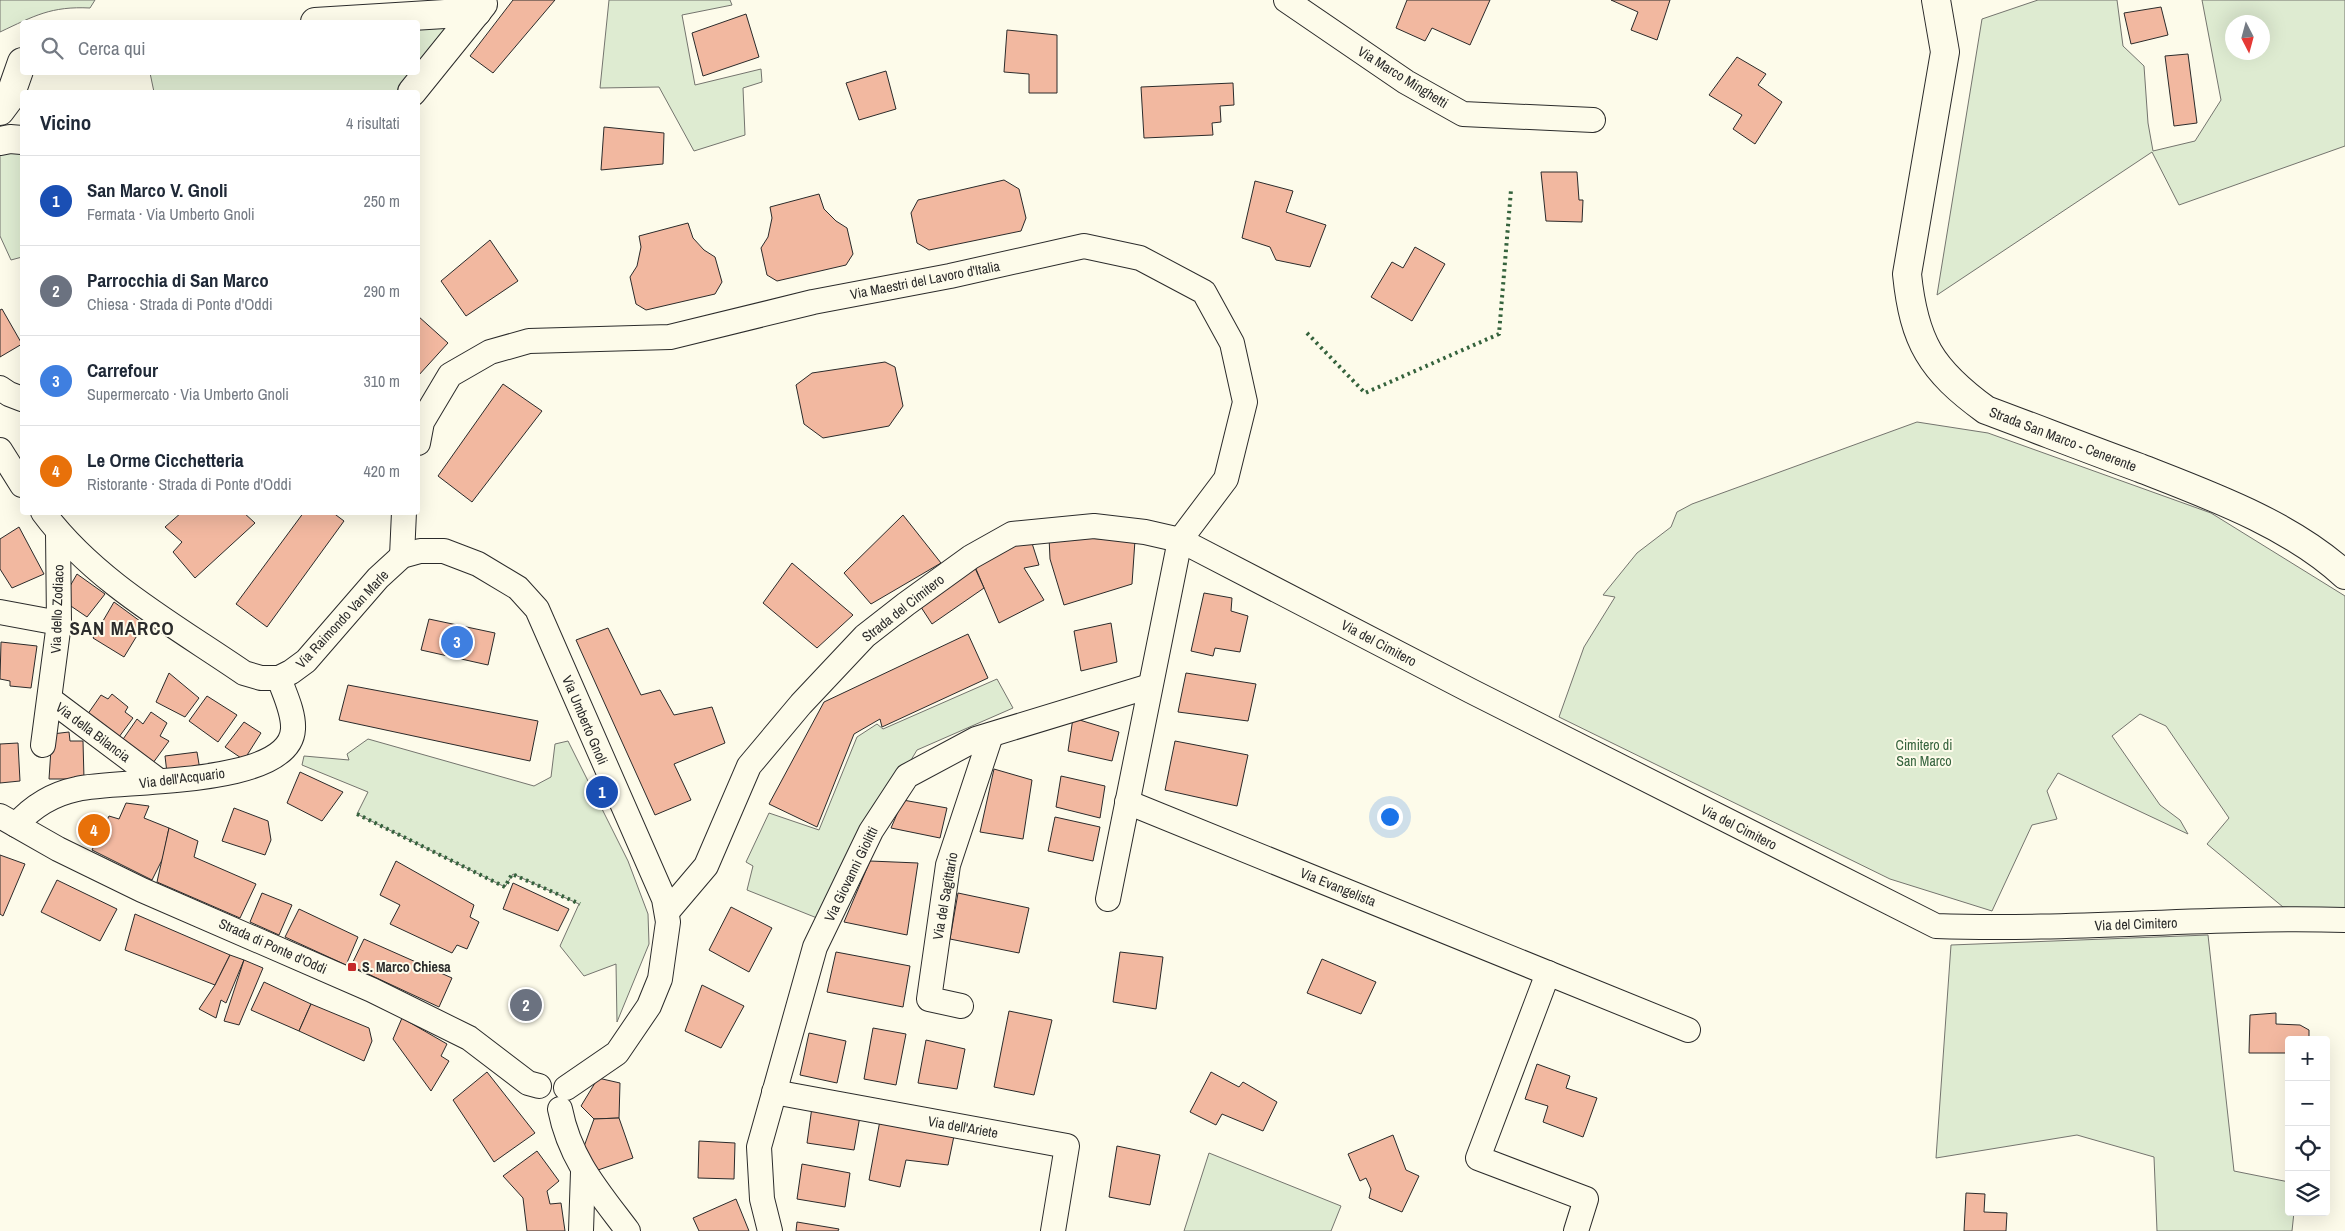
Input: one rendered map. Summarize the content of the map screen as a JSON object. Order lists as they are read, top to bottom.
{
  "streets": {
    "main road": ["Strada San Marco - Cenerente"],
    "street": [
      "Via Marco Minghetti",
      "Via Maestri del Lavoro d'Italia",
      "Strada del Cimitero",
      "Via dello Zodiaco",
      "Via Raimondo Van Marle",
      "Via del Cimitero",
      "Via Umberto Gnoli",
      "Via della Bilancia",
      "Via dell'Acquario",
      "Via Giovanni Giolitti",
      "Via Evangelista",
      "Via del Sagittario",
      "Strada di Ponte d'Oddi",
      "Via dell'Ariete"
    ]
  },
  "crossings": [
    ["Via Maestri del Lavoro d'Italia", "Strada del Cimitero"],
    ["Via Maestri del Lavoro d'Italia", "Via del Cimitero"],
    ["Strada del Cimitero", "Via del Cimitero"],
    ["Strada del Cimitero", "Via Umberto Gnoli"],
    ["Via dello Zodiaco", "Via della Bilancia"],
    ["Via Raimondo Van Marle", "Via Umberto Gnoli"],
    ["Via Raimondo Van Marle", "Via dell'Acquario"],
    ["Via Umberto Gnoli", "Strada di Ponte d'Oddi"],
    ["Via della Bilancia", "Via dell'Acquario"],
    ["Via dell'Acquario", "Strada di Ponte d'Oddi"],
    ["Via Giovanni Giolitti", "Via del Sagittario"],
    ["Via Giovanni Giolitti", "Via dell'Ariete"]
  ],
  "districts": ["SAN MARCO"],
  "parks": ["Cimitero di San Marco"],
  "places": {
    "transit": ["S. Marco Chiesa"]
  },
  "north": "bottom",
  "page": {
    "search": "Cerca qui",
    "heading": ["Vicino", "4 risultati"],
    "list": [
      {
        "mark": "1",
        "name": "San Marco V. Gnoli",
        "note": "Fermata · Via Umberto Gnoli",
        "value": "250 m"
      },
      {
        "mark": "2",
        "name": "Parrocchia di San Marco",
        "note": "Chiesa · Strada di Ponte d'Oddi",
        "value": "290 m"
      },
      {
        "mark": "3",
        "name": "Carrefour",
        "note": "Supermercato · Via Umberto Gnoli",
        "value": "310 m"
      },
      {
        "mark": "4",
        "name": "Le Orme Cicchetteria",
        "note": "Ristorante · Strada di Ponte d'Oddi",
        "value": "420 m"
      }
    ],
    "pins": [
      "3",
      "1",
      "4",
      "2"
    ],
    "map_buttons": ["+", "−"]
  }
}
